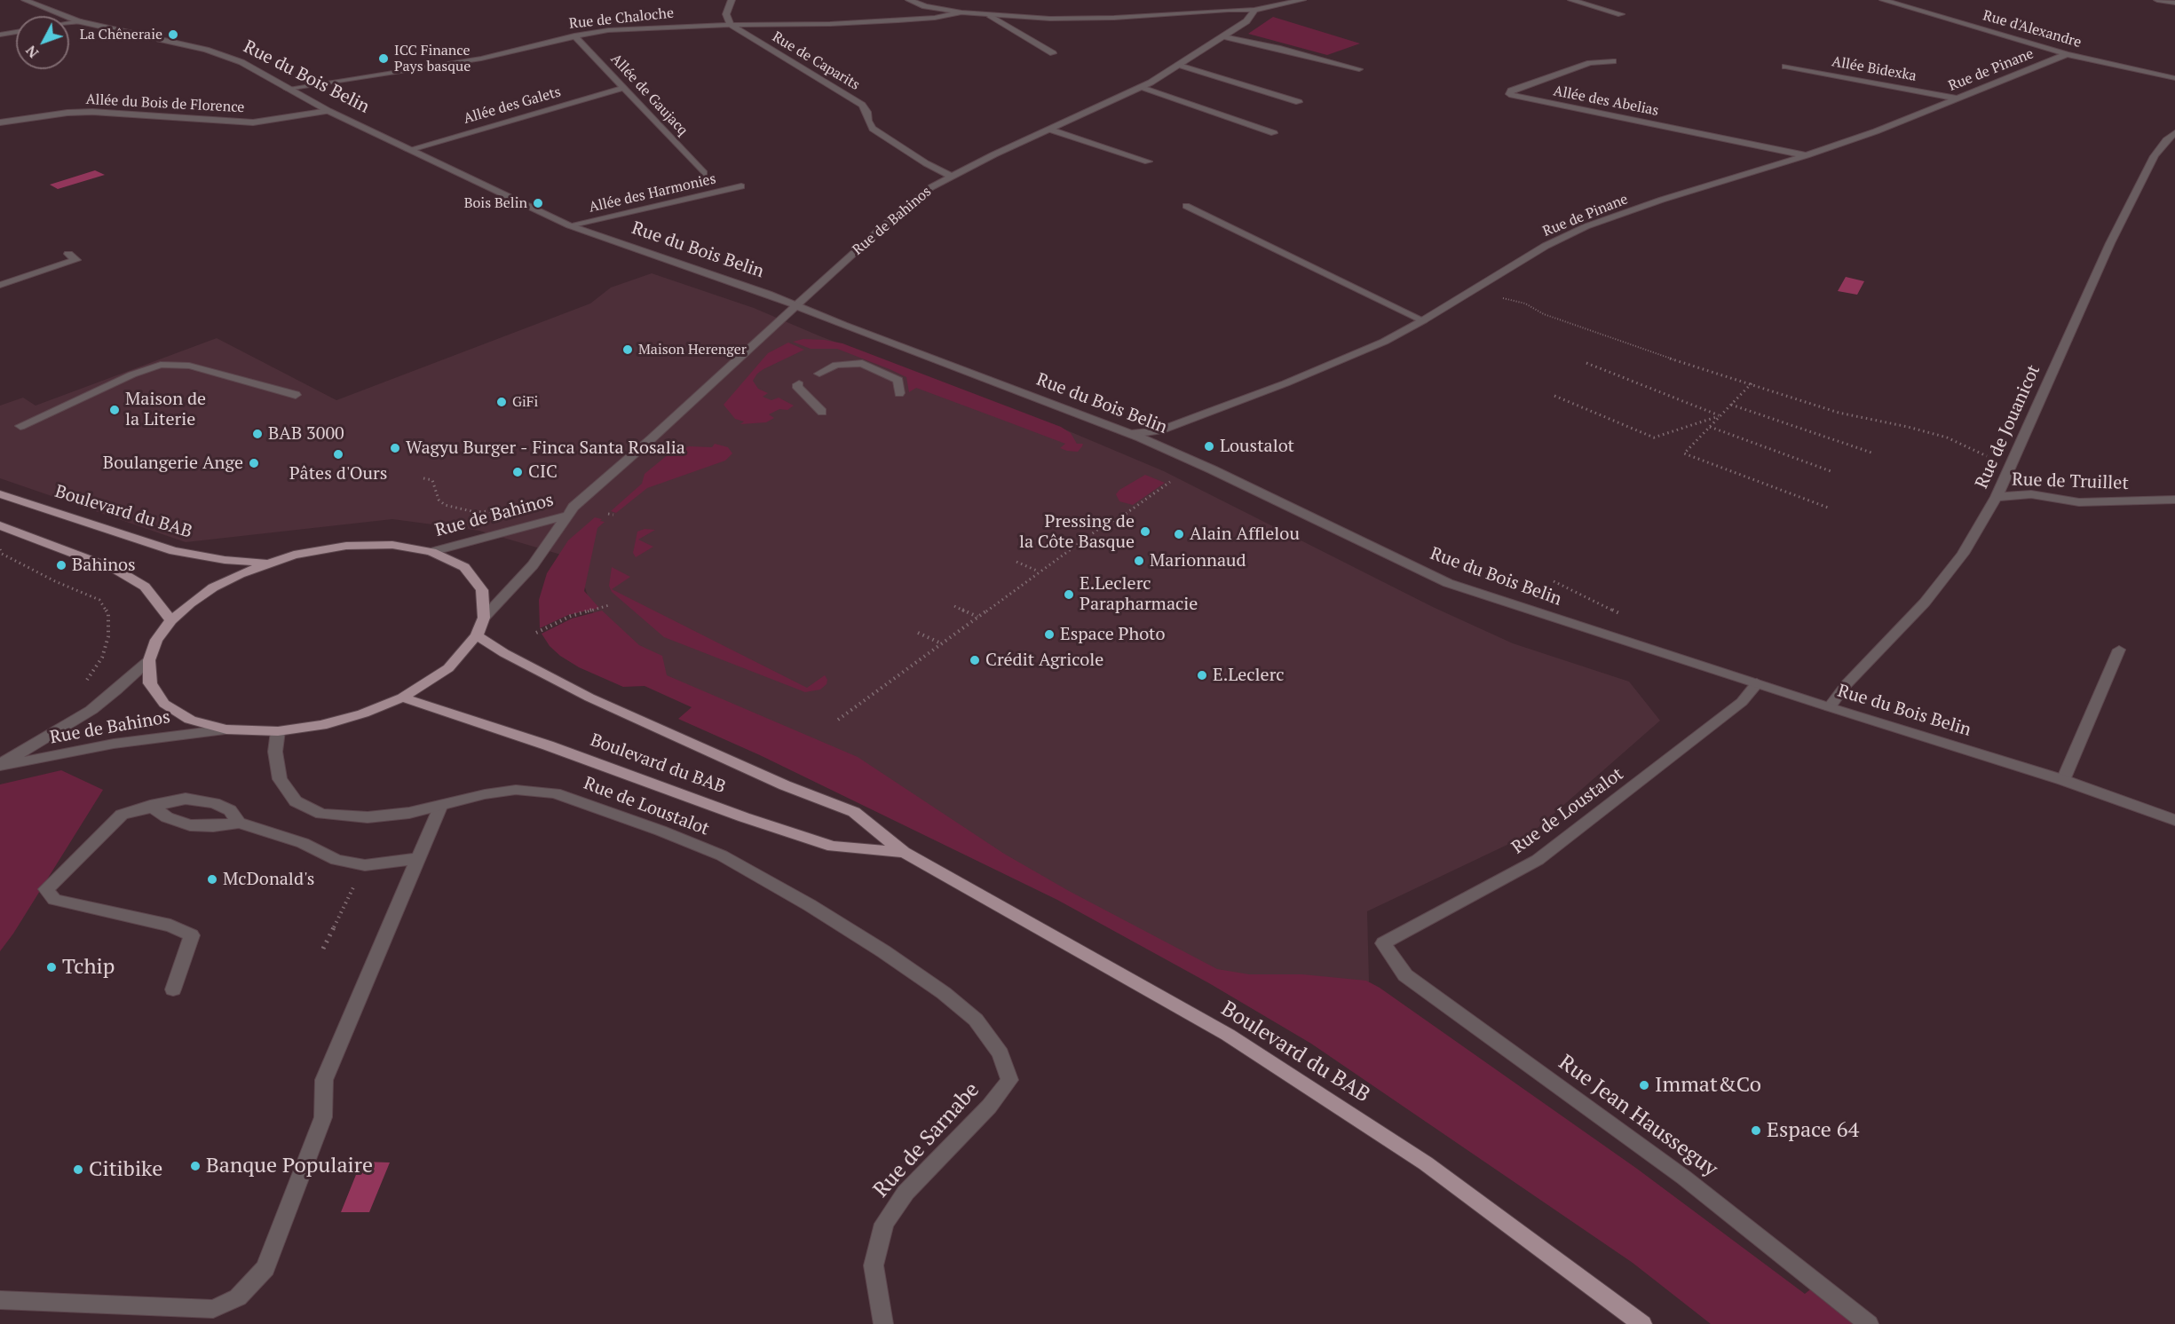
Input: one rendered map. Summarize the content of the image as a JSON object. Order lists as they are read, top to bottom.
{
  "streets": {
    "main road": ["Boulevard du BAB"],
    "street": [
      "Rue de Chaloche",
      "Rue d'Alexandre",
      "Rue de Caparits",
      "Allée Bidexka",
      "Rue de Pinane",
      "Rue du Bois Belin",
      "Allée de Gaujacq",
      "Allée des Abelias",
      "Allée du Bois de Florence",
      "Allée des Galets",
      "Allée des Harmonies",
      "Rue de Bahinos",
      "Rue de Jouanicot",
      "Rue de Truillet",
      "Rue de Loustalot",
      "Rue Jean Hausseguy",
      "Rue de Sarnabe"
    ]
  },
  "crossings": [
    ["Rue de Chaloche", "Rue de Caparits"],
    ["Rue de Chaloche", "Rue du Bois Belin"],
    ["Rue de Chaloche", "Allée de Gaujacq"],
    ["Rue d'Alexandre", "Rue de Pinane"],
    ["Rue de Caparits", "Rue de Bahinos"],
    ["Allée Bidexka", "Rue de Pinane"],
    ["Rue de Pinane", "Rue du Bois Belin"],
    ["Rue de Pinane", "Allée des Abelias"],
    ["Rue du Bois Belin", "Allée du Bois de Florence"],
    ["Rue du Bois Belin", "Allée des Galets"],
    ["Rue du Bois Belin", "Allée des Harmonies"],
    ["Rue du Bois Belin", "Rue de Bahinos"],
    ["Rue du Bois Belin", "Rue de Jouanicot"],
    ["Rue du Bois Belin", "Rue de Loustalot"],
    ["Allée de Gaujacq", "Allée des Galets"],
    ["Rue de Jouanicot", "Rue de Truillet"],
    ["Rue de Loustalot", "Rue Jean Hausseguy"],
    ["Rue de Loustalot", "Rue de Sarnabe"]
  ],
  "places": [
    "La Chêneraie",
    "ICC Finance Pays basque",
    "Bois Belin",
    "Maison Herenger",
    "GiFi",
    "Maison de la Literie",
    "BAB 3000",
    "Loustalot",
    "Wagyu Burger - Finca Santa Rosalia",
    "Pâtes d'Ours",
    "Boulangerie Ange",
    "CIC",
    "Pressing de la Côte Basque",
    "Alain Afflelou",
    "Marionnaud",
    "Bahinos",
    "E.Leclerc Parapharmacie",
    "Espace Photo",
    "Crédit Agricole",
    "E.Leclerc",
    "McDonald's",
    "Tchip",
    "Immat&Co",
    "Espace 64",
    "Banque Populaire",
    "Citibike"
  ],
  "north": "bottom left"
}
